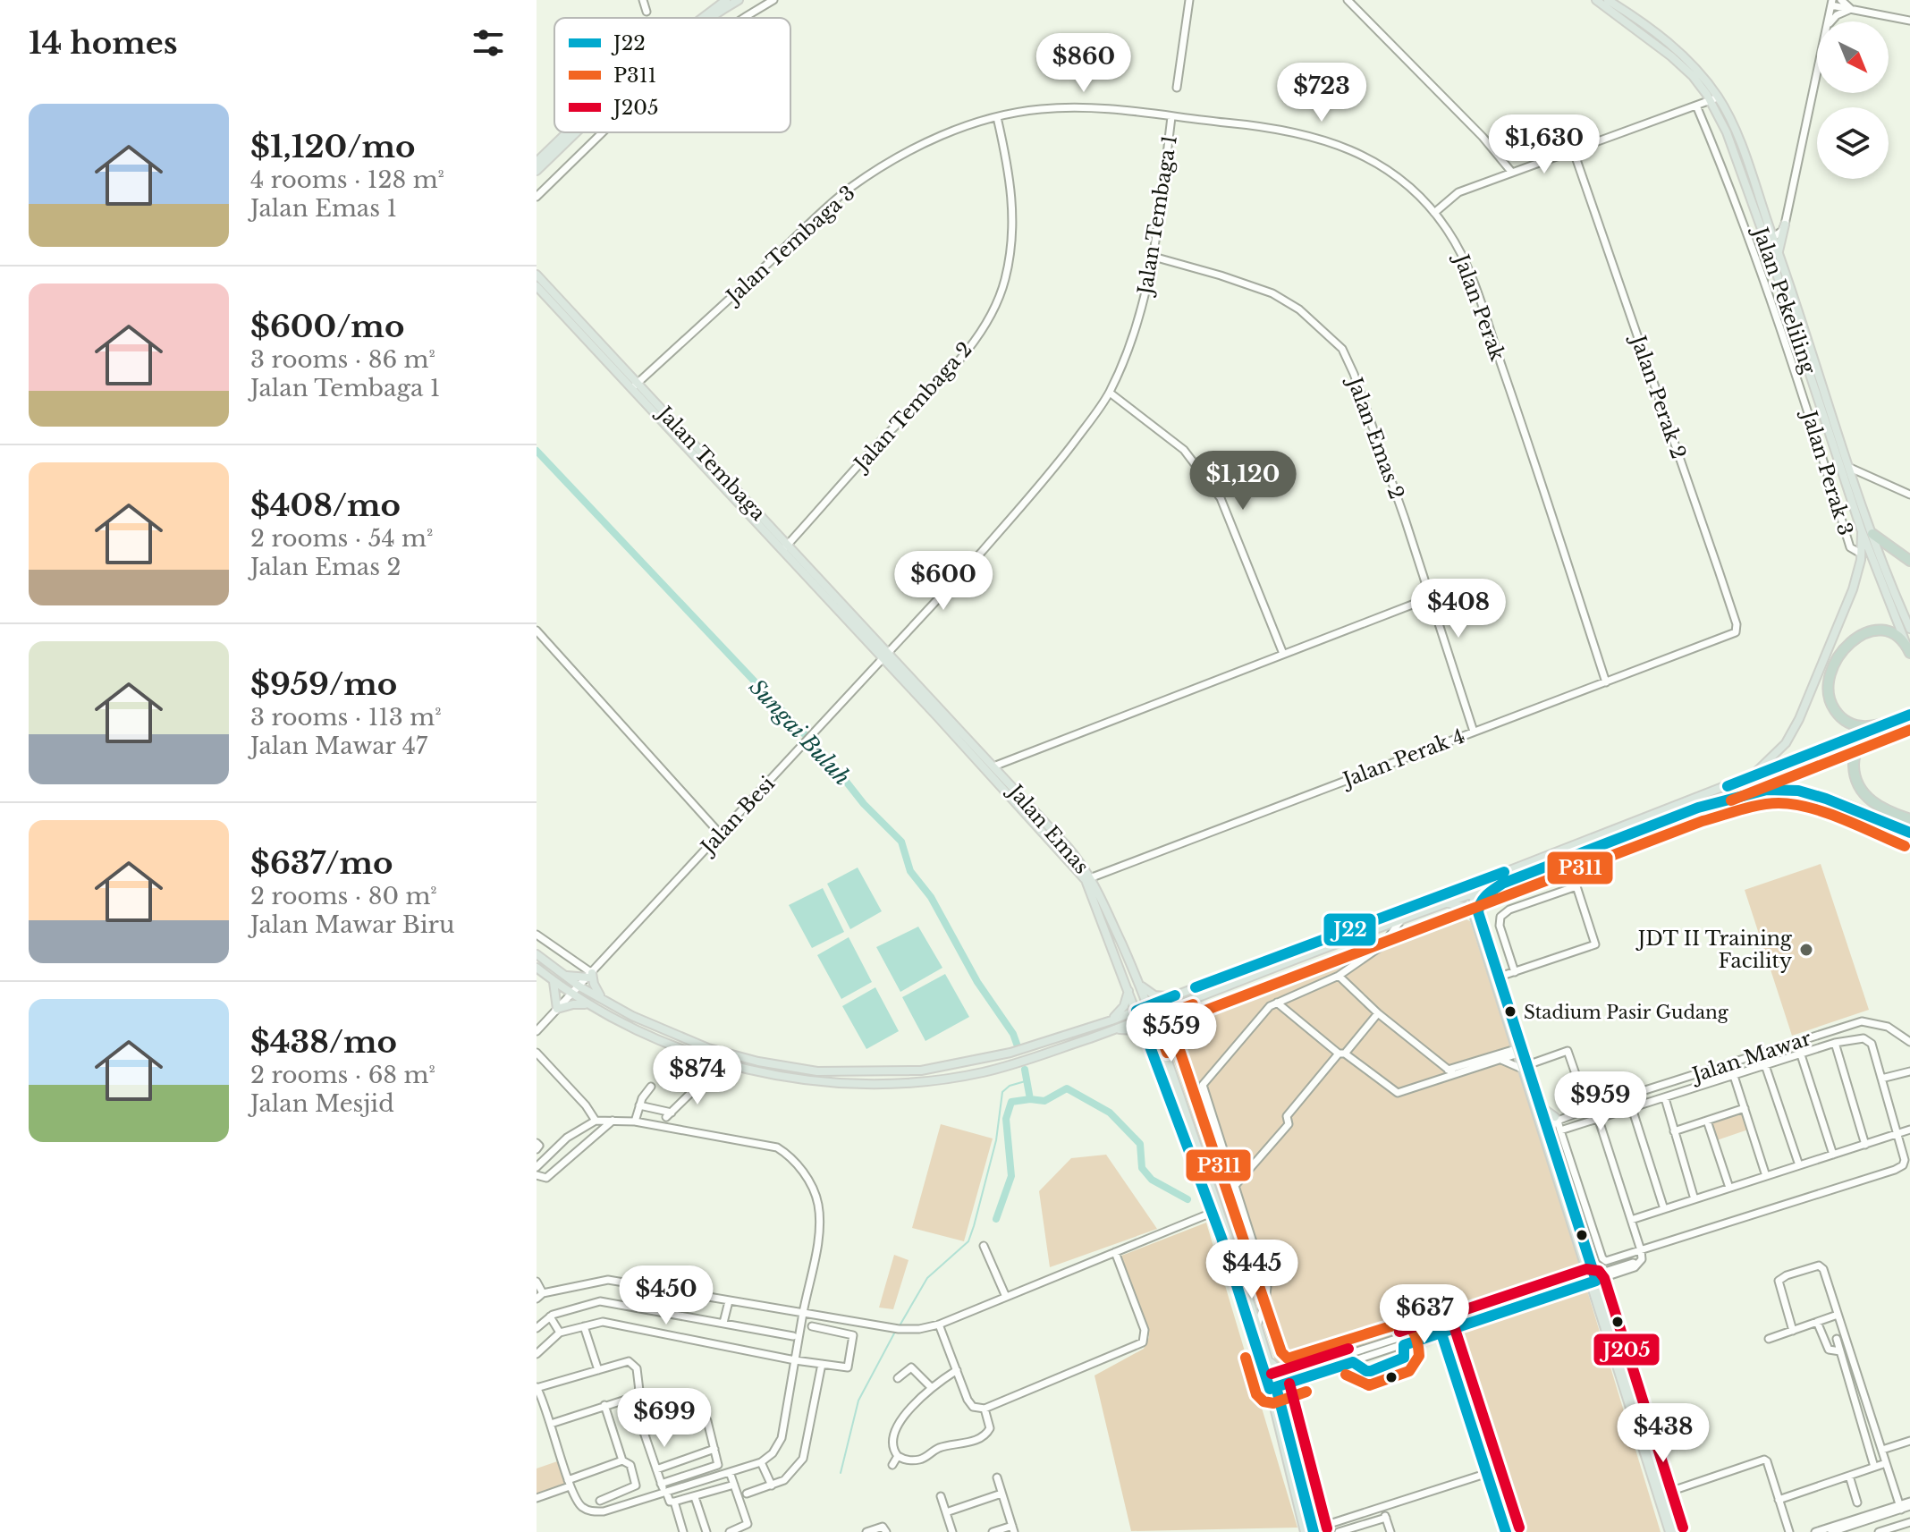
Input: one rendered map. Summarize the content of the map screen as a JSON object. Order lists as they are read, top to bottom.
{
  "streets": {
    "main road": ["Jalan Pekeliling", "Jalan Tembaga", "Jalan Emas"],
    "street": [
      "Jalan Tembaga 1",
      "Jalan Tembaga 3",
      "Jalan Perak",
      "Jalan Perak 2",
      "Jalan Tembaga 2",
      "Jalan Emas 2",
      "Jalan Perak 3",
      "Jalan Perak 4",
      "Jalan Besi",
      "Jalan Mawar"
    ]
  },
  "crossings": [
    ["Jalan Tembaga 1", "Jalan Tembaga 3"],
    ["Jalan Tembaga 1", "Jalan Perak"],
    ["Jalan Tembaga 1", "Jalan Emas 2"],
    ["Jalan Tembaga 1", "Jalan Tembaga"],
    ["Jalan Tembaga 1", "Jalan Besi"],
    ["Jalan Tembaga 1", "Jalan Emas"],
    ["Jalan Tembaga 3", "Jalan Perak"],
    ["Jalan Tembaga 3", "Jalan Tembaga 2"],
    ["Jalan Tembaga 3", "Jalan Tembaga"],
    ["Jalan Perak", "Jalan Perak 4"],
    ["Jalan Perak 2", "Jalan Perak 4"],
    ["Jalan Tembaga 2", "Jalan Tembaga"],
    ["Jalan Emas 2", "Jalan Perak 4"],
    ["Jalan Tembaga", "Jalan Besi"],
    ["Jalan Tembaga", "Jalan Emas"],
    ["Jalan Perak 4", "Jalan Emas"],
    ["Jalan Besi", "Jalan Emas"]
  ],
  "water": ["Sungai Buluh"],
  "places": ["JDT II Training Facility", "Stadium Pasir Gudang"],
  "lines": ["transit line J22", "transit line P311", "transit line J205"],
  "legend": ["J22", "P311", "J205"],
  "north": "bottom right",
  "page": {
    "heading": "14 homes",
    "price": [
      "$860",
      "$723",
      "$1,630",
      "$1,120",
      "$600",
      "$408",
      "$559",
      "$874",
      "$959",
      "$445",
      "$450",
      "$637",
      "$699",
      "$438"
    ],
    "list": [
      {
        "name": "$1,120/mo",
        "note": "4 rooms · 128 m² · Jalan Emas 1"
      },
      {
        "name": "$600/mo",
        "note": "3 rooms · 86 m² · Jalan Tembaga 1"
      },
      {
        "name": "$408/mo",
        "note": "2 rooms · 54 m² · Jalan Emas 2"
      },
      {
        "name": "$959/mo",
        "note": "3 rooms · 113 m² · Jalan Mawar 47"
      },
      {
        "name": "$637/mo",
        "note": "2 rooms · 80 m² · Jalan Mawar Biru"
      },
      {
        "name": "$438/mo",
        "note": "2 rooms · 68 m² · Jalan Mesjid"
      }
    ]
  }
}
